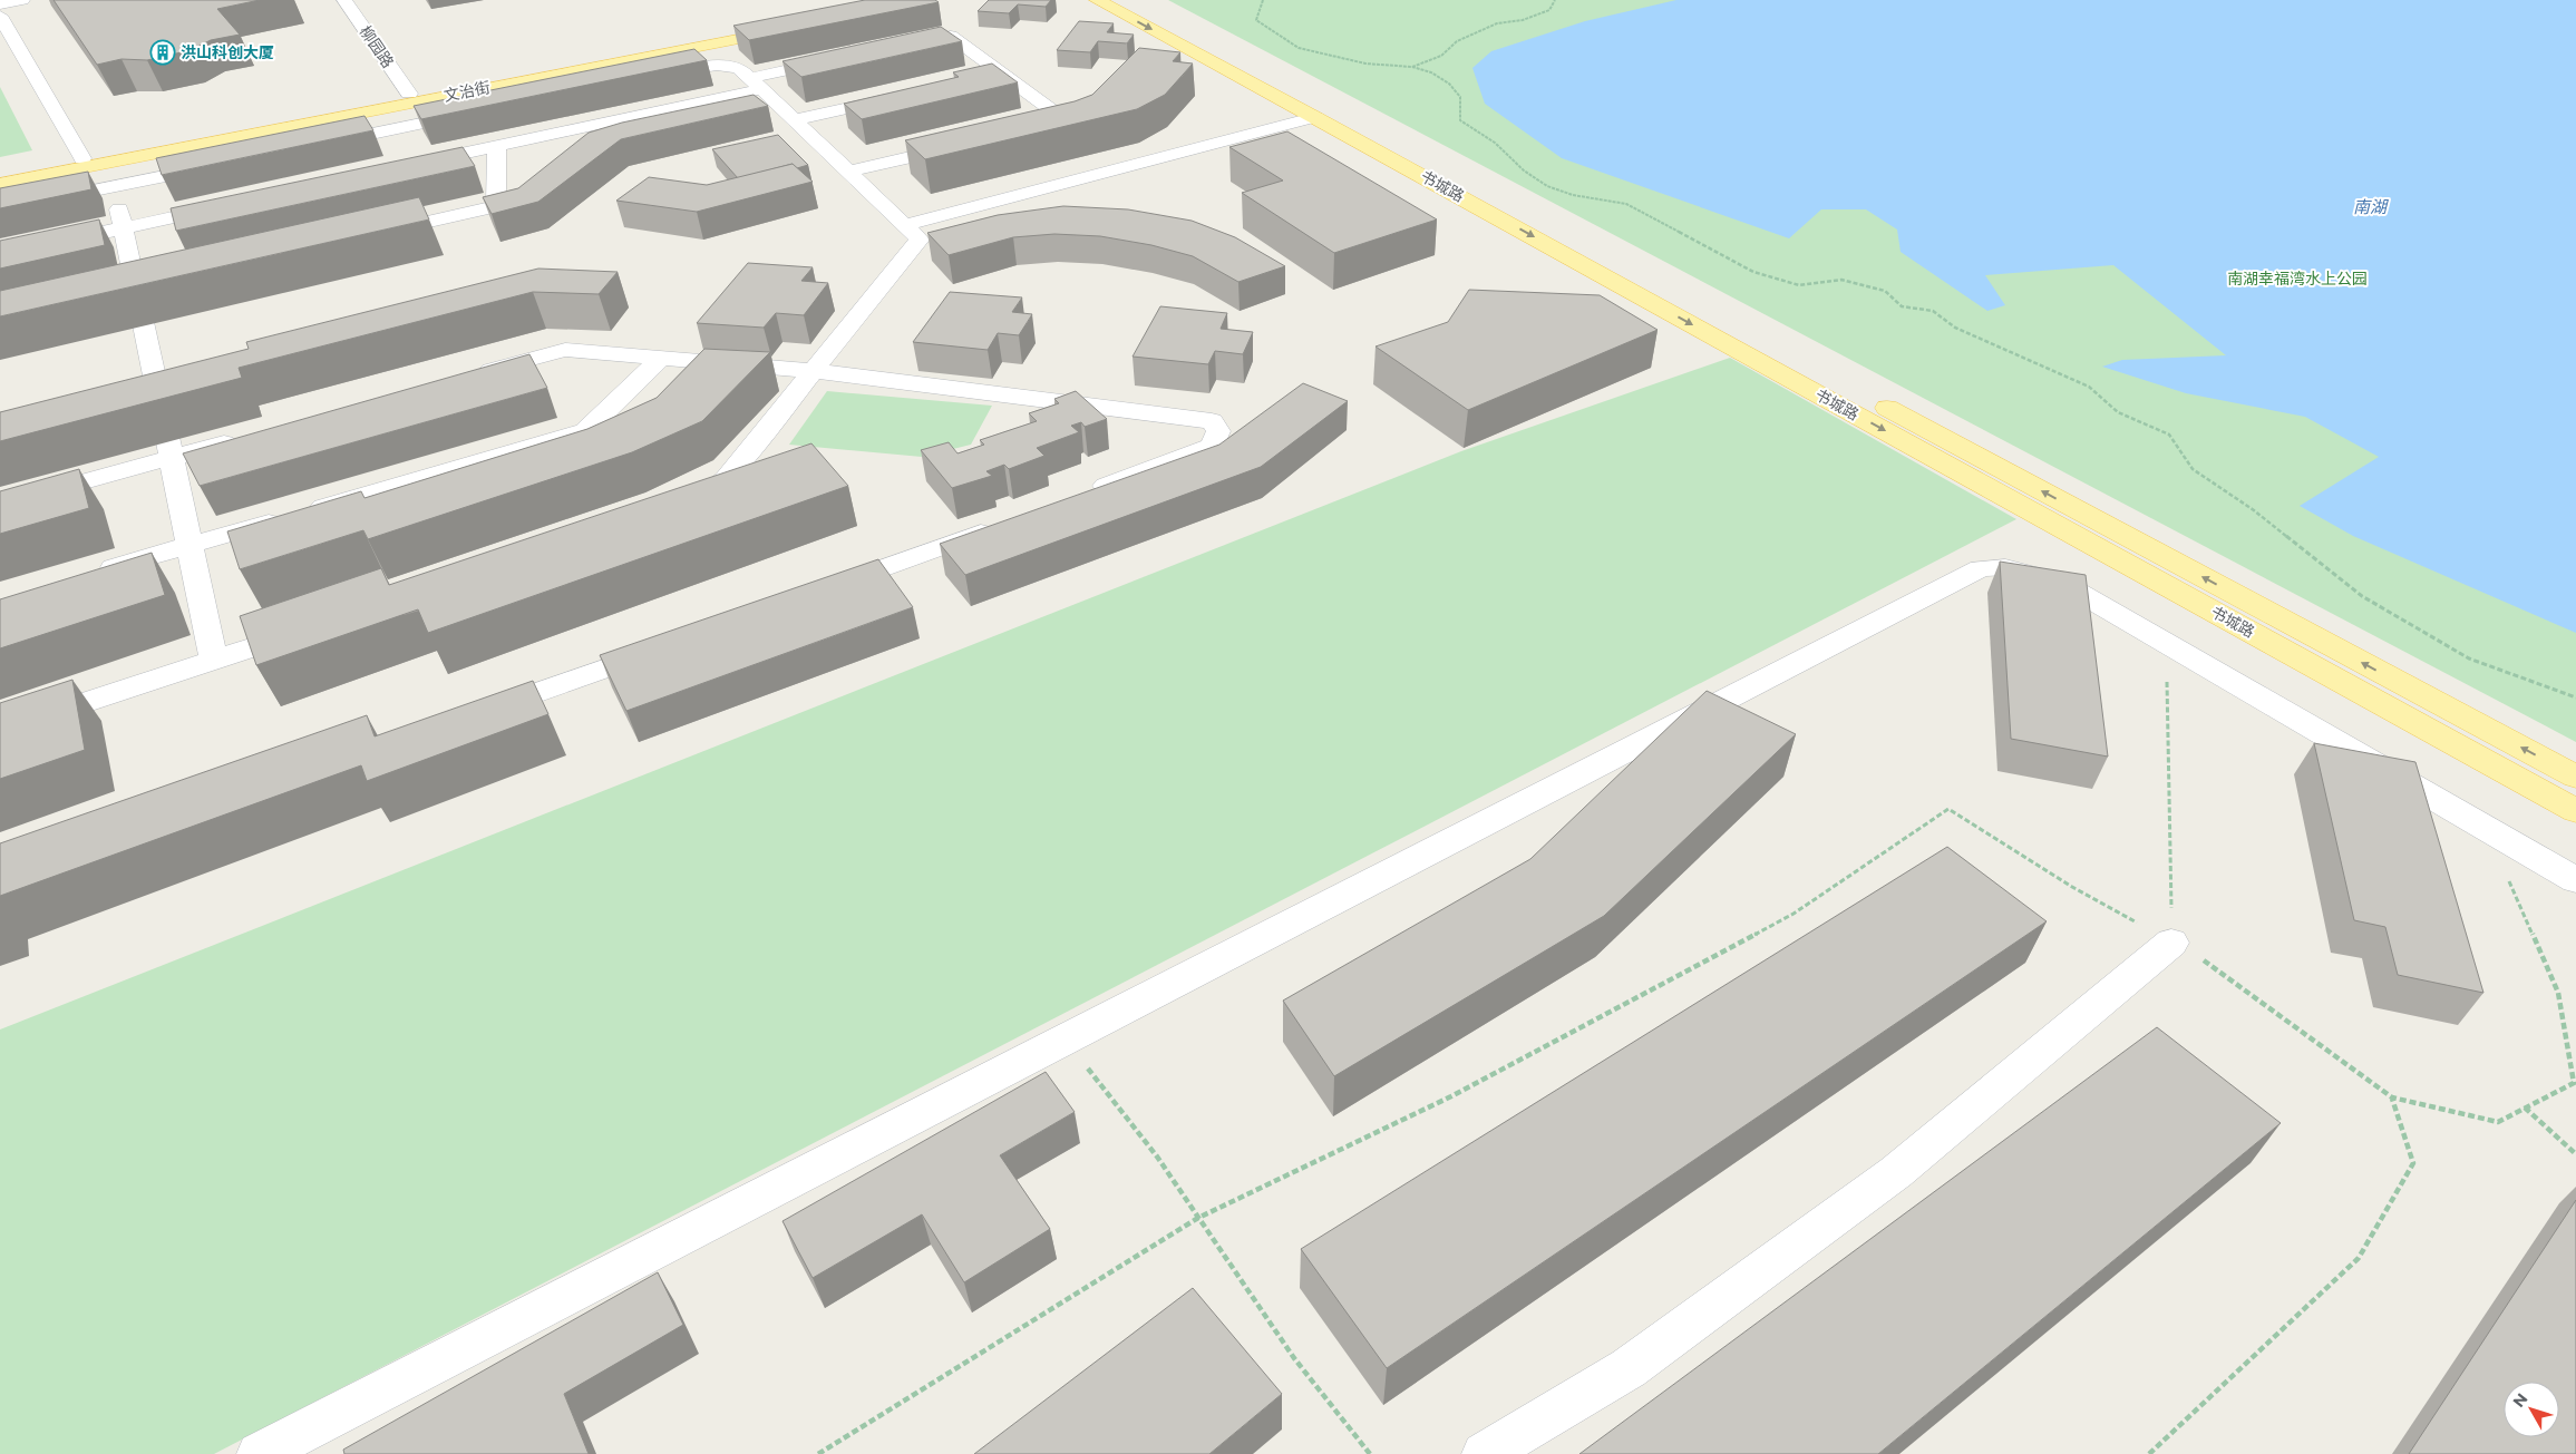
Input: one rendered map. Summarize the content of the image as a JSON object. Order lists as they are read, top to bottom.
{
  "streets": {
    "main road": ["文治街", "书城路"],
    "street": ["柳园路"]
  },
  "crossings": [
    ["柳园路", "文治街"]
  ],
  "water": ["南湖"],
  "parks": ["南湖幸福湾水上公园"],
  "places": {
    "building": ["洪山科创大厦"]
  },
  "north": "top left"
}
